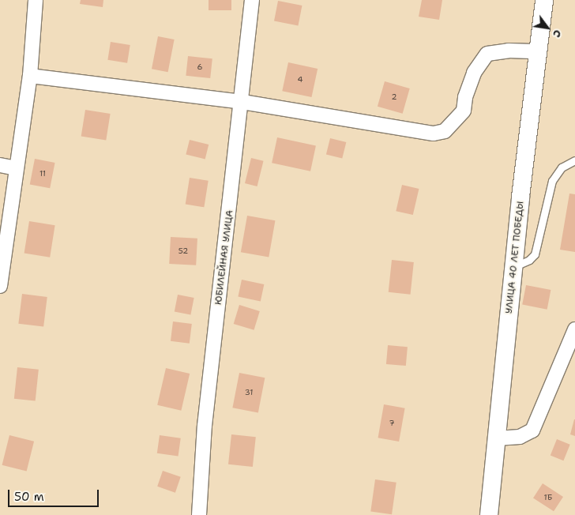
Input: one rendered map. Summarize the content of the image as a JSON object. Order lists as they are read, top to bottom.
{
  "streets": {
    "street": ["ЮБИЛЕЙНАЯ УЛИЦА", "УЛИЦА 40 ЛЕТ ПОБЕДЫ"]
  },
  "house_numbers": [
    "6",
    "4",
    "2",
    "11",
    "52",
    "31",
    "7",
    "1Б"
  ],
  "scale_bar": "50 m",
  "north": "bottom right"
}
